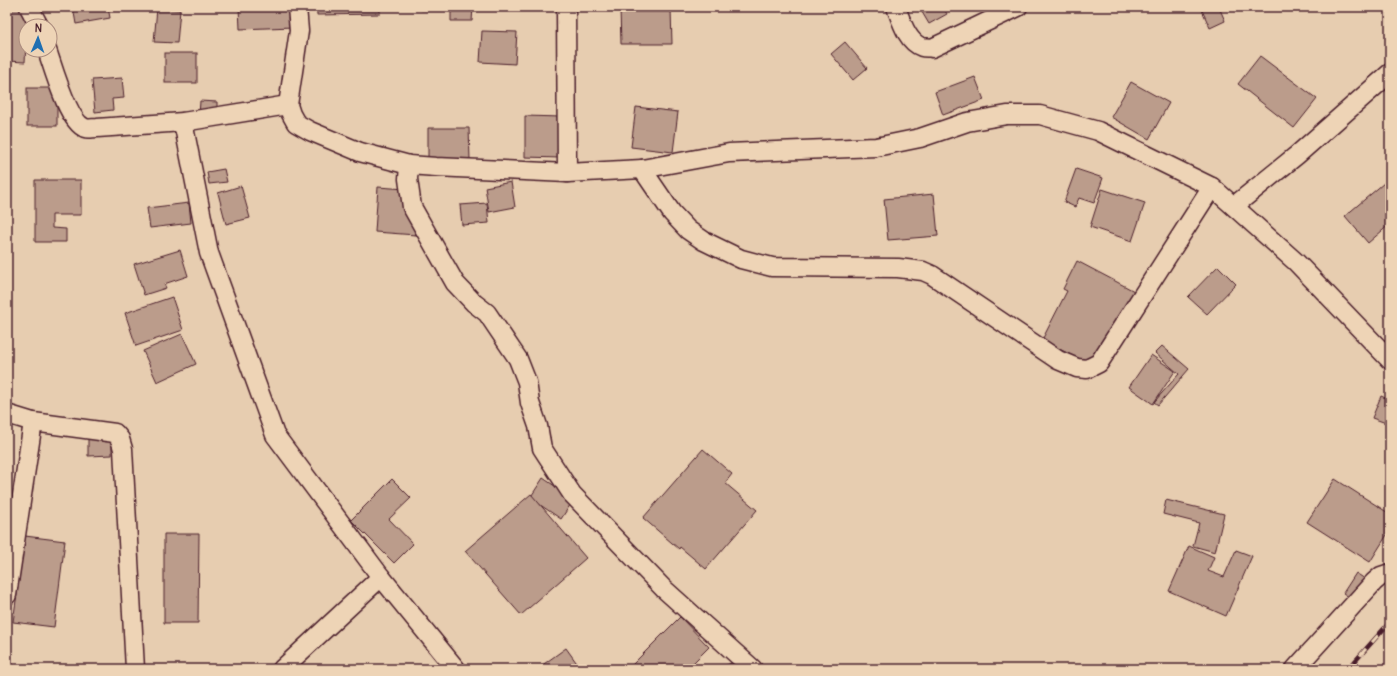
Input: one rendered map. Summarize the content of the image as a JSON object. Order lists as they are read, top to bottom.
{
  "north": "top"
}
